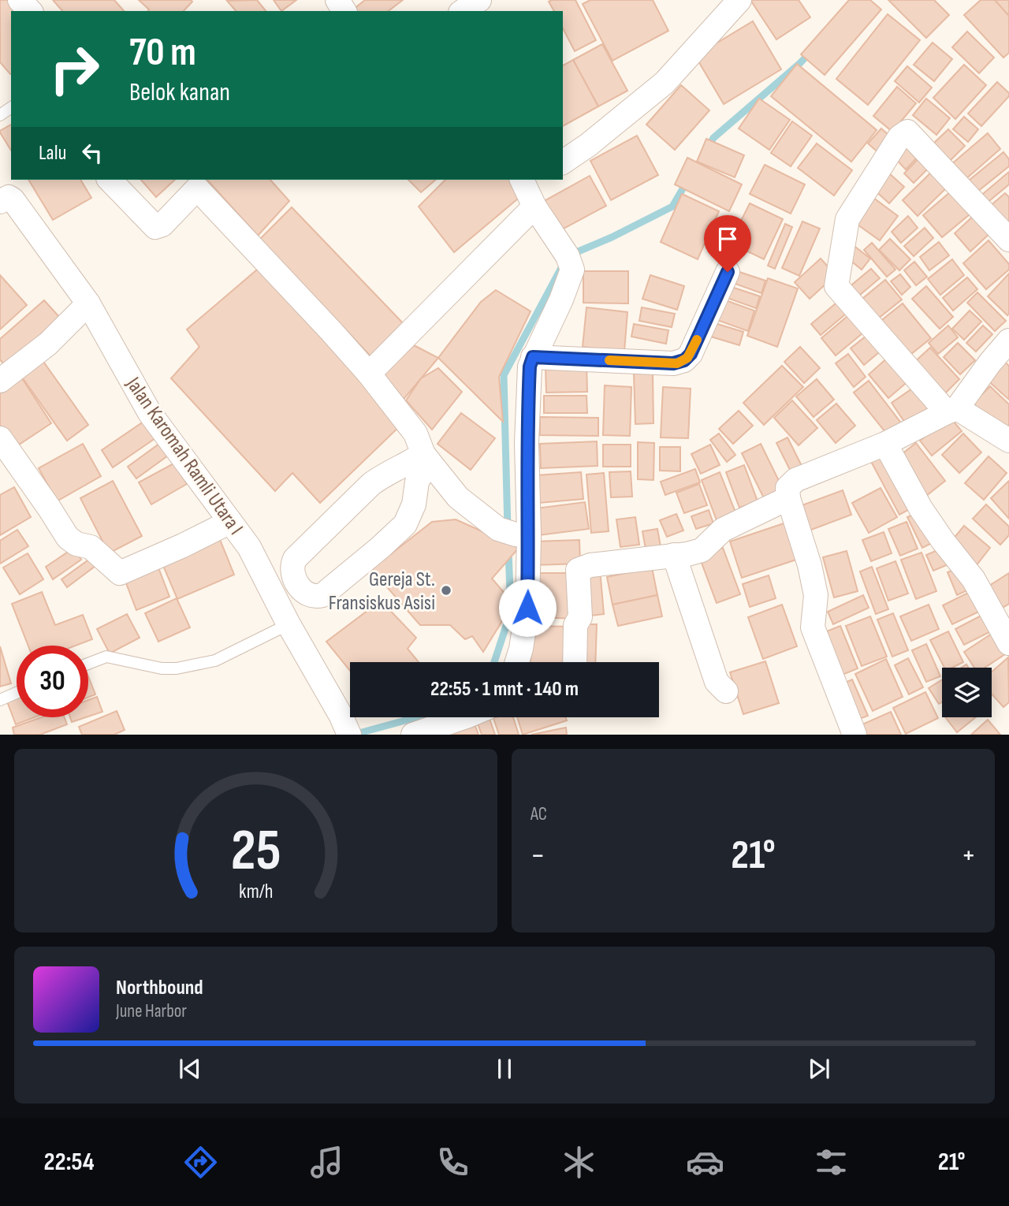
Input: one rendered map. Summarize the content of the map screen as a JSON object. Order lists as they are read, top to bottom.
{
  "streets": {
    "street": ["Jalan Karomah Ramli Utara I"]
  },
  "places": ["Gereja St. Fransiskus Asisi"],
  "page": {
    "turn": ["70 m", "Belok kanan"],
    "then": "Lalu",
    "limit": "30",
    "trip": "22:55 · 1 mnt · 140 m",
    "tile": "AC",
    "heat": ["−", "21°", "+"],
    "song": ["Northbound", "June Harbor"],
    "tabs": ["22:54", "21°"],
    "gauge": ["25", "km/h"]
  }
}
